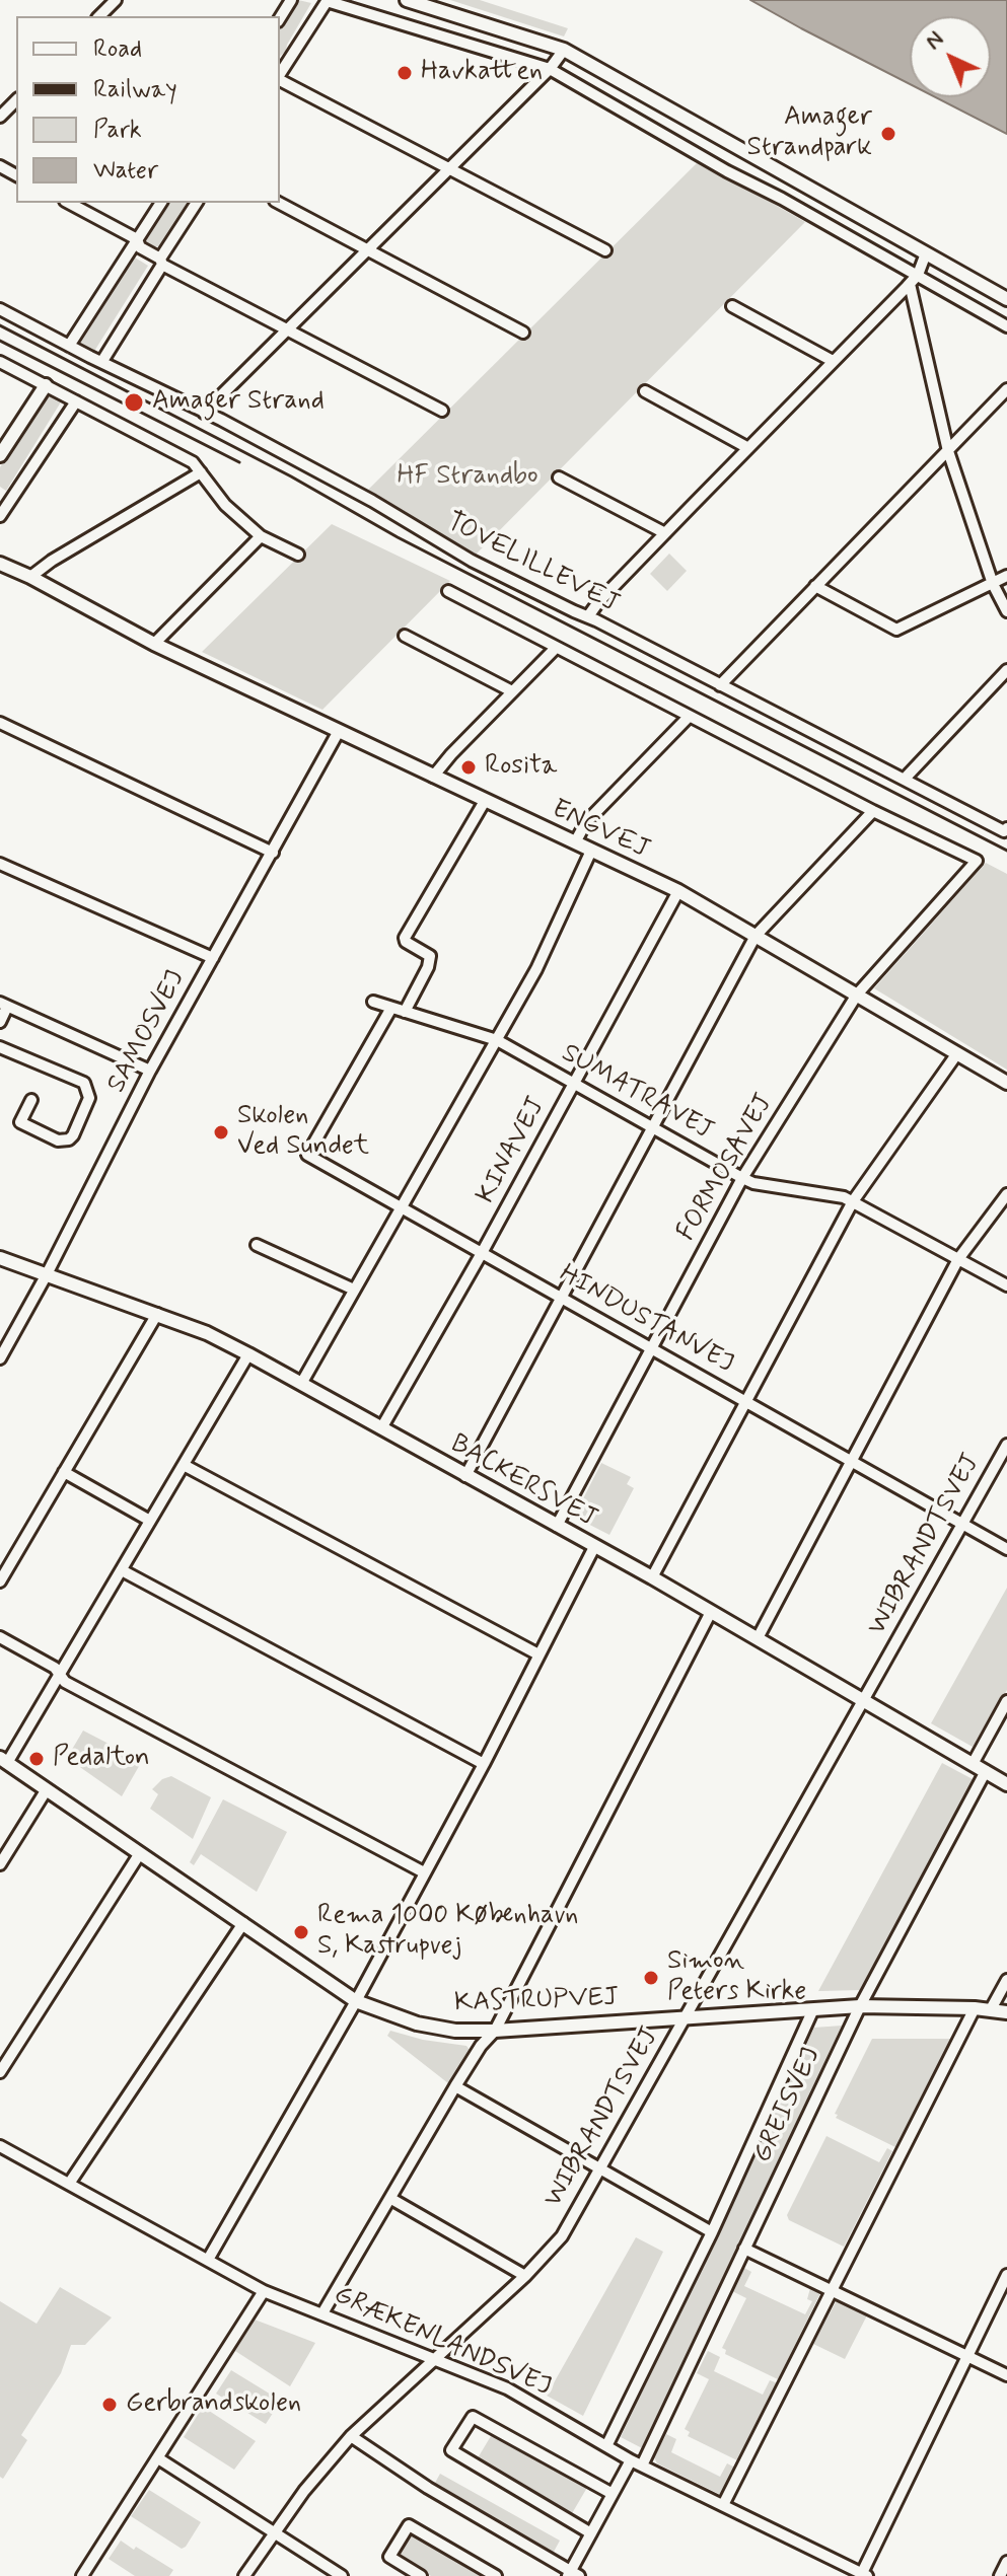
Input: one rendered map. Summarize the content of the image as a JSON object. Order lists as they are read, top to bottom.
{
  "streets": {
    "street": [
      "TOVELILLEVEJ",
      "ENGVEJ",
      "SAMOSVEJ",
      "SUMATRAVEJ",
      "KINAVEJ",
      "FORMOSAVEJ",
      "HINDUSTANVEJ",
      "BACKERSVEJ",
      "WIBRANDTSVEJ",
      "KASTRUPVEJ",
      "GREISVEJ",
      "GRÆKENLANDSVEJ"
    ]
  },
  "crossings": [
    ["ENGVEJ", "SAMOSVEJ"],
    ["ENGVEJ", "KINAVEJ"],
    ["ENGVEJ", "FORMOSAVEJ"],
    ["SAMOSVEJ", "BACKERSVEJ"],
    ["SUMATRAVEJ", "KINAVEJ"],
    ["SUMATRAVEJ", "FORMOSAVEJ"],
    ["SUMATRAVEJ", "HINDUSTANVEJ"],
    ["KINAVEJ", "HINDUSTANVEJ"],
    ["KINAVEJ", "BACKERSVEJ"],
    ["FORMOSAVEJ", "HINDUSTANVEJ"],
    ["FORMOSAVEJ", "BACKERSVEJ"],
    ["HINDUSTANVEJ", "WIBRANDTSVEJ"],
    ["BACKERSVEJ", "WIBRANDTSVEJ"],
    ["BACKERSVEJ", "GREISVEJ"],
    ["WIBRANDTSVEJ", "KASTRUPVEJ"],
    ["WIBRANDTSVEJ", "GRÆKENLANDSVEJ"],
    ["KASTRUPVEJ", "GREISVEJ"],
    ["GREISVEJ", "GRÆKENLANDSVEJ"]
  ],
  "parks": ["HF Strandbo"],
  "places": [
    "Havkatten",
    "Amager Strandpark",
    "Amager Strand",
    "Rosita",
    "Skolen Ved Sundet",
    "Pedalton",
    "Rema 1000 København S, Kastrupvej",
    "Simon Peters Kirke",
    "Gerbrandskolen"
  ],
  "legend": [
    "Road",
    "Railway",
    "Park",
    "Water"
  ],
  "north": "top left"
}
